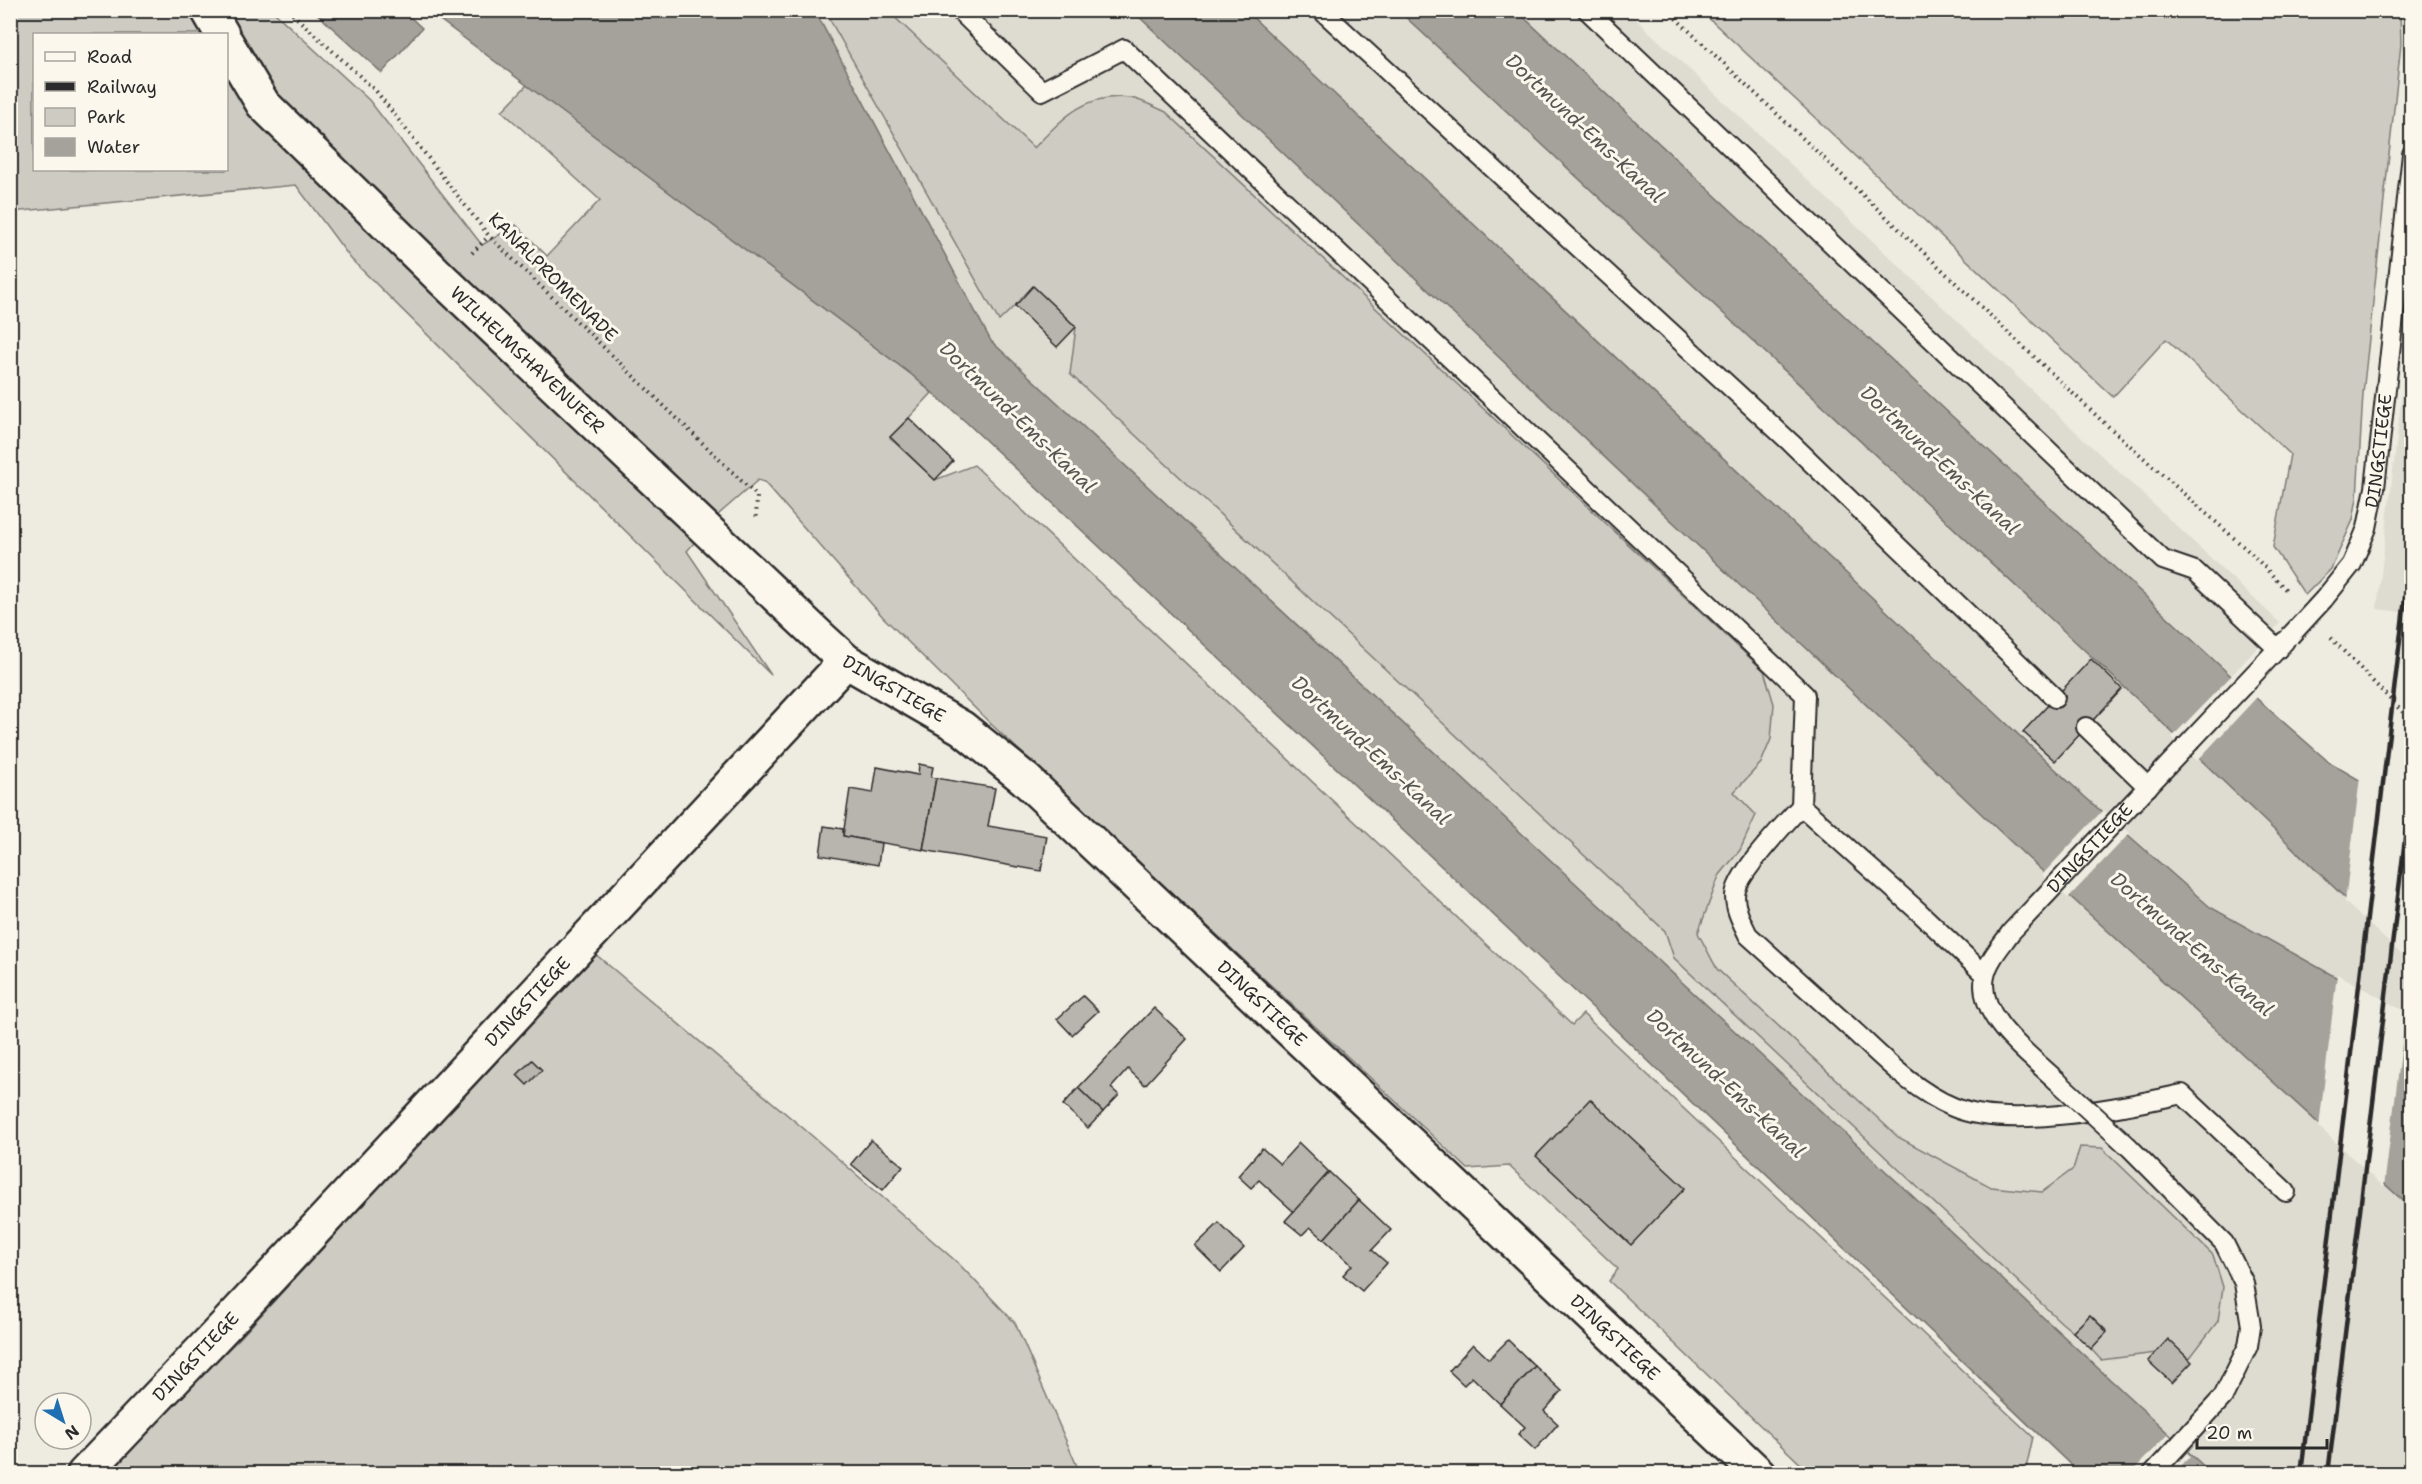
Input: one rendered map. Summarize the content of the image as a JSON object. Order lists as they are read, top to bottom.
{
  "streets": {
    "street": ["WILHELMSHAVENUFER", "DINGSTIEGE"],
    "path": ["KANALPROMENADE"]
  },
  "crossings": [
    ["WILHELMSHAVENUFER", "DINGSTIEGE"]
  ],
  "water": ["Dortmund-Ems-Kanal"],
  "legend": [
    "Road",
    "Railway",
    "Park",
    "Water"
  ],
  "scale_bar": "20 m",
  "north": "bottom right"
}
